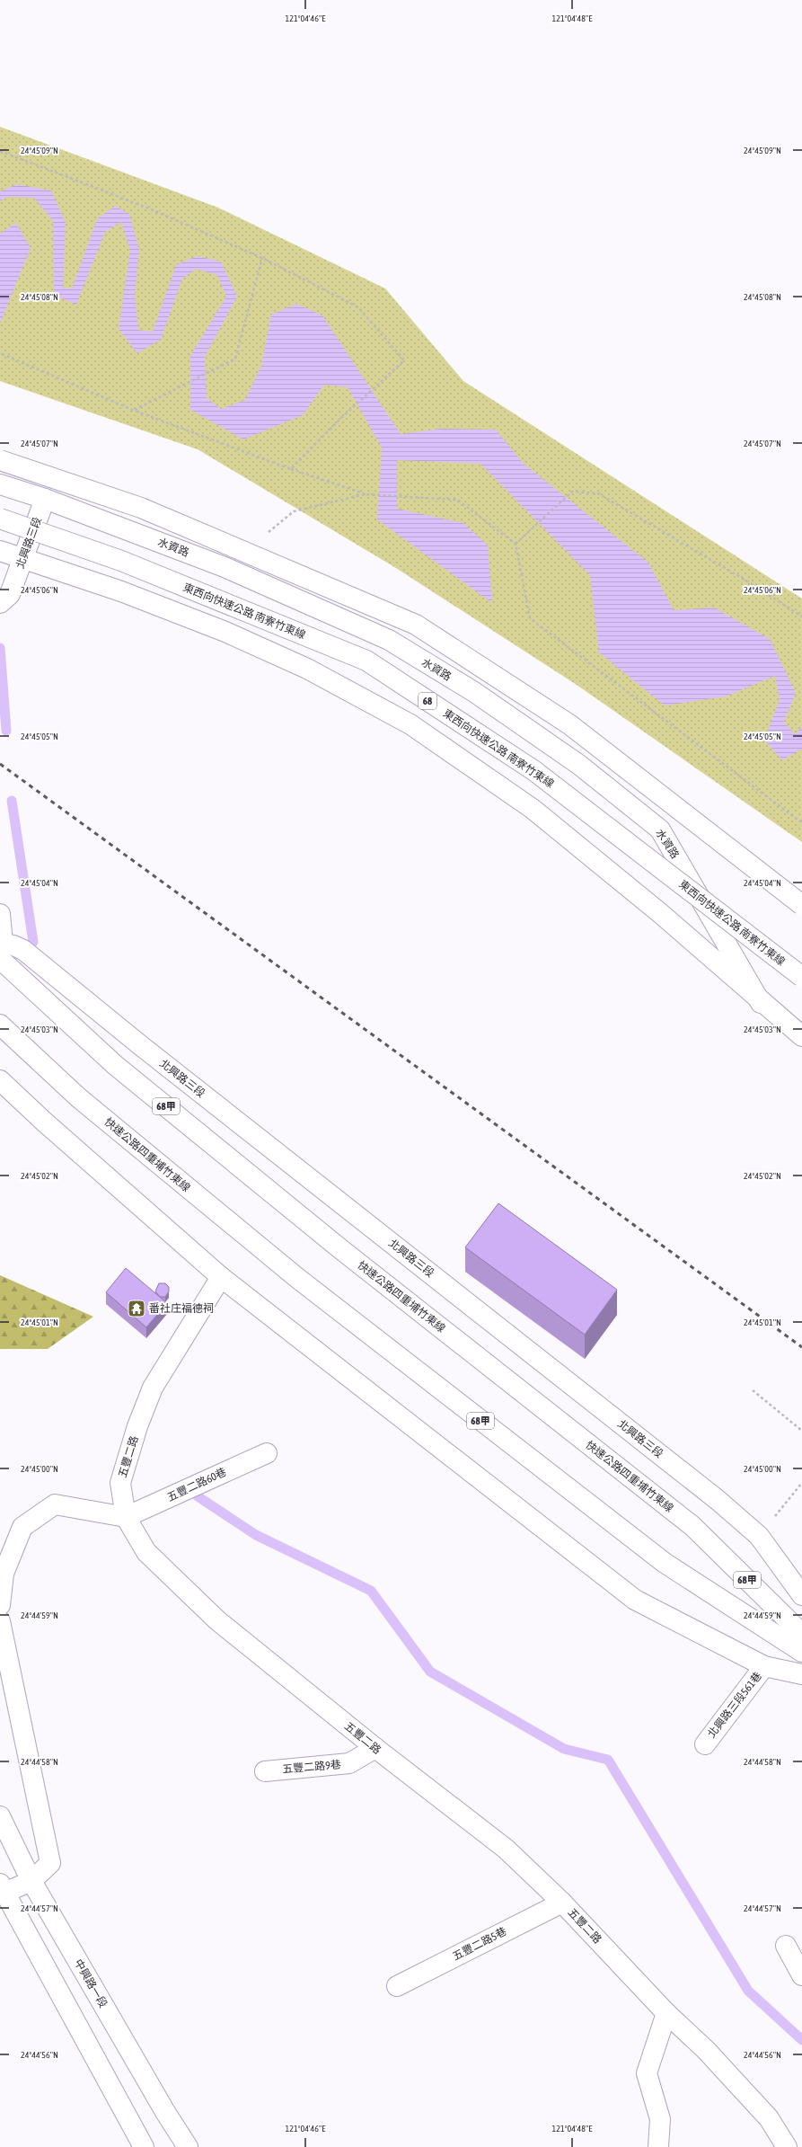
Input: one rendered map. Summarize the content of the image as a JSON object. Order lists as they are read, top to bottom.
{
  "streets": {
    "main road": [
      "北興路三段",
      "水資路",
      "東西向快速公路 南寮竹東線",
      "68",
      "68甲",
      "快速公路四重埔竹東線",
      "五豐二路",
      "五豐二路60巷",
      "北興路三段561巷",
      "五豐二路9巷",
      "五豐二路5巷",
      "中興路一段"
    ]
  },
  "crossings": [
    ["北興路三段", "水資路"],
    ["北興路三段", "快速公路四重埔竹東線"],
    ["五豐二路", "五豐二路60巷"],
    ["五豐二路", "五豐二路9巷"],
    ["五豐二路", "五豐二路5巷"]
  ],
  "places": {
    "temple": ["番社庄福德祠"]
  },
  "coordinates": [
    "121°04'46\"E",
    "121°04'48\"E",
    "24°45'09\"N",
    "24°45'08\"N",
    "24°45'07\"N",
    "24°45'06\"N",
    "24°45'05\"N",
    "24°45'04\"N",
    "24°45'03\"N",
    "24°45'02\"N",
    "24°45'01\"N",
    "24°45'00\"N",
    "24°44'59\"N",
    "24°44'58\"N",
    "24°44'57\"N",
    "24°44'56\"N"
  ]
}
